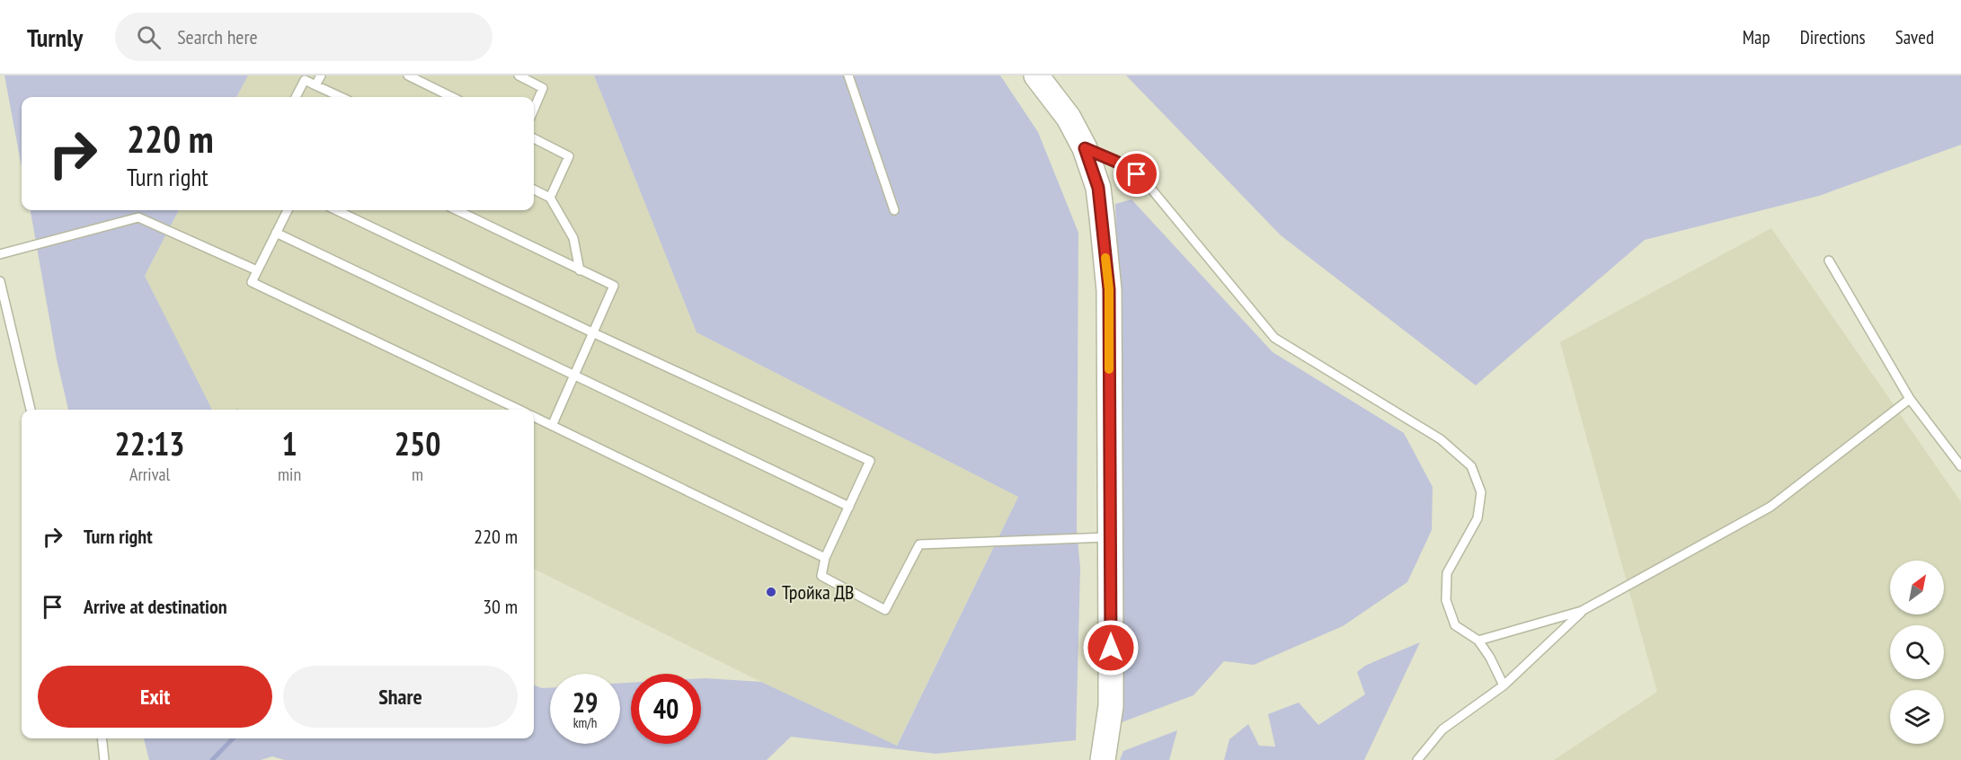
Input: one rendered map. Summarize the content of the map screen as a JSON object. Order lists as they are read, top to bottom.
{
  "places": ["Тройка ДВ"],
  "north": "top right",
  "page": {
    "header": "Turnly",
    "search": "Search here",
    "nav": ["Map", "Directions", "Saved"],
    "turn": ["220 m", "Turn right"],
    "eta": [
      "22:13",
      "Arrival",
      "1",
      "min",
      "250",
      "m"
    ],
    "list": [
      {
        "name": "Turn right",
        "value": "220 m"
      },
      {
        "name": "Arrive at destination",
        "value": "30 m"
      }
    ],
    "buttons": ["Exit", "Share"],
    "speed": "29 km/h",
    "limit": "40"
  }
}
